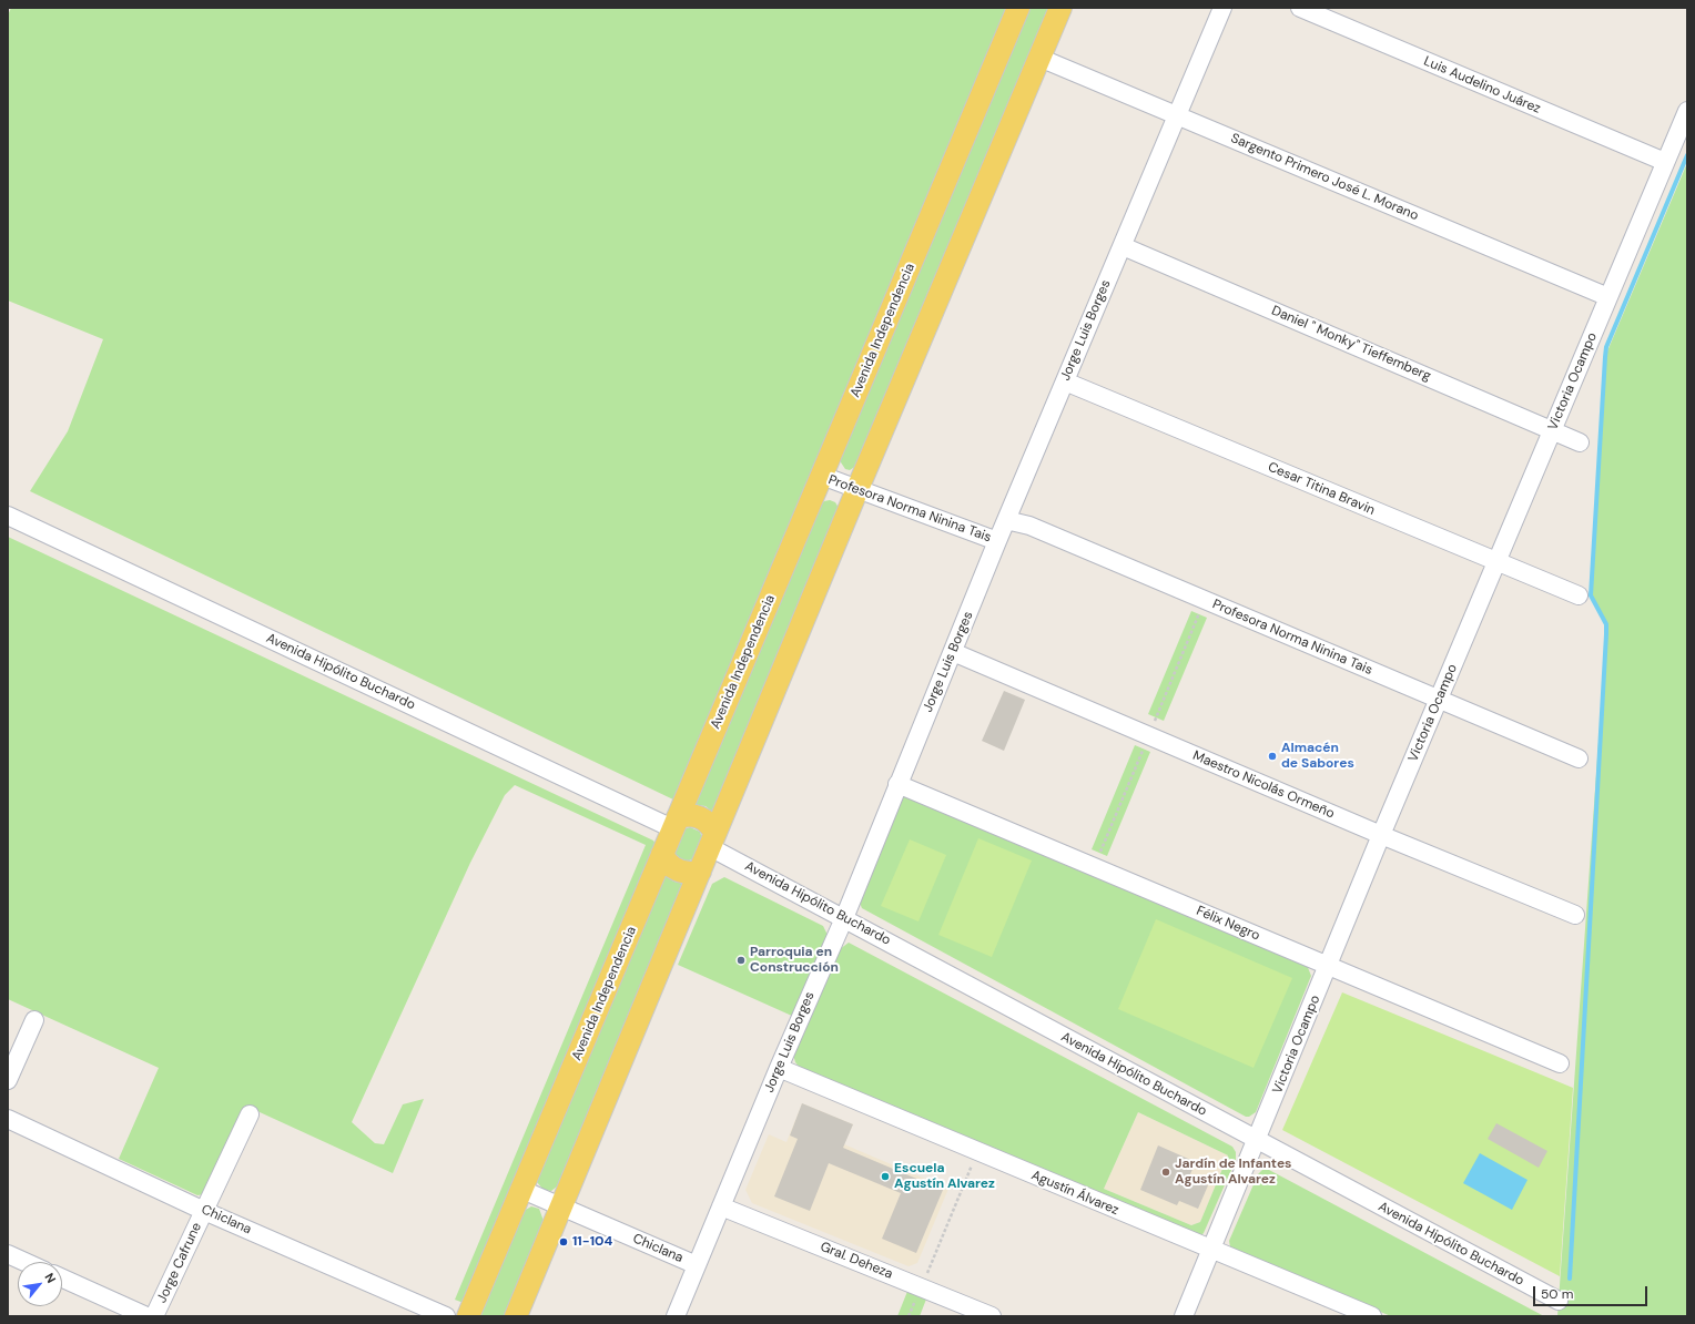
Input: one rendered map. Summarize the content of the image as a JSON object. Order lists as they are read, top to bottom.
{
  "streets": {
    "main road": ["Avenida Independencia"],
    "street": [
      "Luis Audelino Juárez",
      "Sargento Primero José L. Morano",
      "Jorge Luis Borges",
      "Daniel \" Monky\" Tieffemberg",
      "Victoria Ocampo",
      "Cesar Titina Bravin",
      "Profesora Norma Ninina Tais",
      "Avenida Hipólito Buchardo",
      "Maestro Nicolás Ormeño",
      "Félix Negro",
      "Agustín Álvarez",
      "Chiclana",
      "Gral. Deheza",
      "Jorge Cafrune"
    ]
  },
  "crossings": [
    ["Luis Audelino Juárez", "Victoria Ocampo"],
    ["Sargento Primero José L. Morano", "Jorge Luis Borges"],
    ["Sargento Primero José L. Morano", "Victoria Ocampo"],
    ["Avenida Independencia", "Profesora Norma Ninina Tais"],
    ["Avenida Independencia", "Avenida Hipólito Buchardo"],
    ["Avenida Independencia", "Chiclana"],
    ["Jorge Luis Borges", "Daniel \" Monky\" Tieffemberg"],
    ["Jorge Luis Borges", "Cesar Titina Bravin"],
    ["Jorge Luis Borges", "Profesora Norma Ninina Tais"],
    ["Jorge Luis Borges", "Avenida Hipólito Buchardo"],
    ["Jorge Luis Borges", "Maestro Nicolás Ormeño"],
    ["Jorge Luis Borges", "Félix Negro"],
    ["Jorge Luis Borges", "Agustín Álvarez"],
    ["Jorge Luis Borges", "Chiclana"],
    ["Jorge Luis Borges", "Gral. Deheza"],
    ["Daniel \" Monky\" Tieffemberg", "Victoria Ocampo"],
    ["Victoria Ocampo", "Cesar Titina Bravin"],
    ["Victoria Ocampo", "Profesora Norma Ninina Tais"],
    ["Victoria Ocampo", "Avenida Hipólito Buchardo"],
    ["Victoria Ocampo", "Maestro Nicolás Ormeño"],
    ["Victoria Ocampo", "Félix Negro"],
    ["Victoria Ocampo", "Agustín Álvarez"],
    ["Chiclana", "Jorge Cafrune"]
  ],
  "places": [
    "Almacén de Sabores",
    "Parroquia en Construcción",
    "Jardín de Infantes Agustín Alvarez",
    "Escuela Agustín Alvarez",
    "11-104"
  ],
  "scale_bar": "50 m",
  "north": "top right"
}
